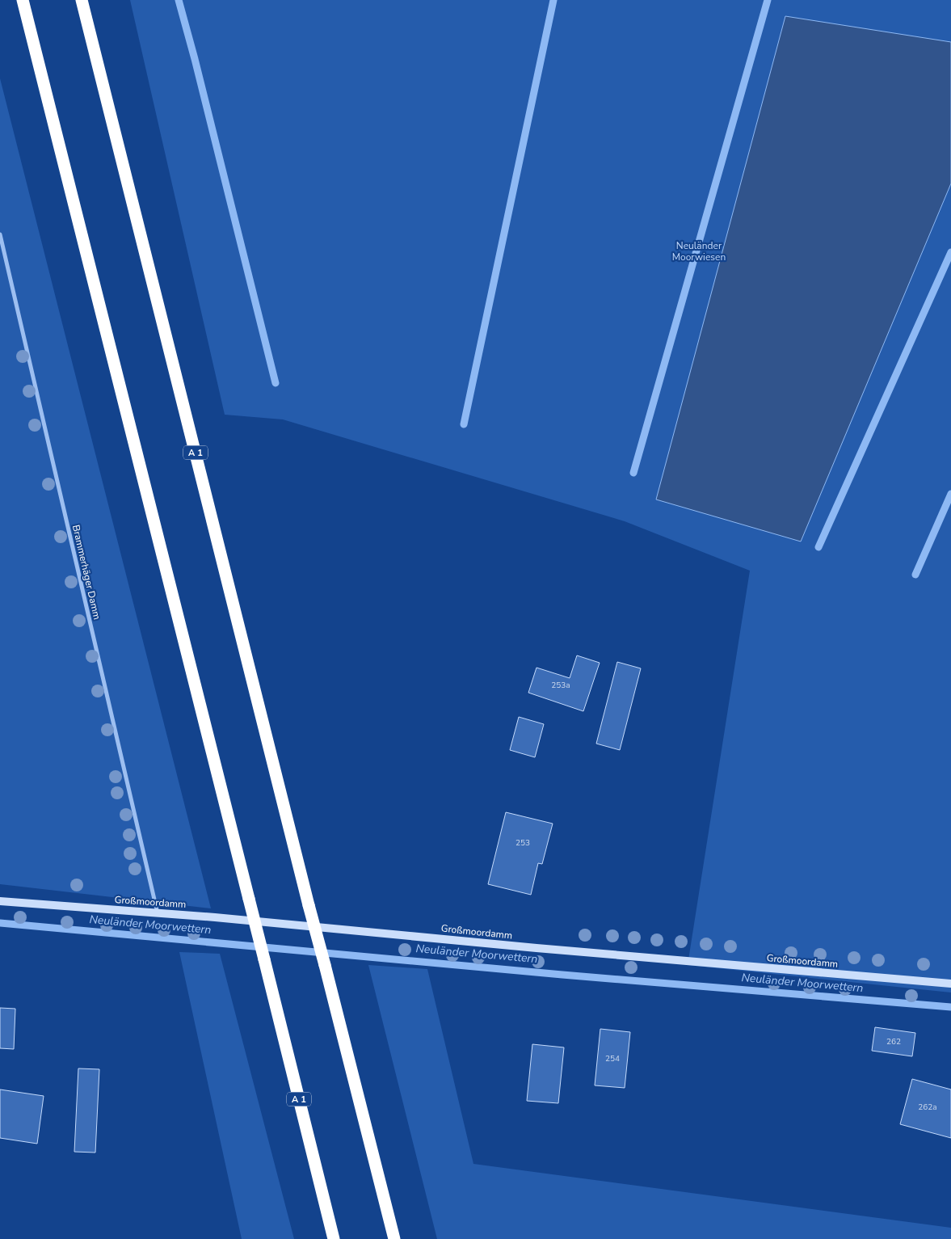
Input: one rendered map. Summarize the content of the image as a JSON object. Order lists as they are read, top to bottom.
{
  "streets": {
    "highway": ["A 1"],
    "street": ["Brammerhäger Damm", "Großmoordamm"]
  },
  "crossings": [
    ["Brammerhäger Damm", "Großmoordamm"]
  ],
  "water": ["Neuländer Moorwettern"],
  "parks": ["Neuländer Moorwiesen"],
  "house_numbers": [
    "253a",
    "253",
    "262",
    "254",
    "262a"
  ]
}
